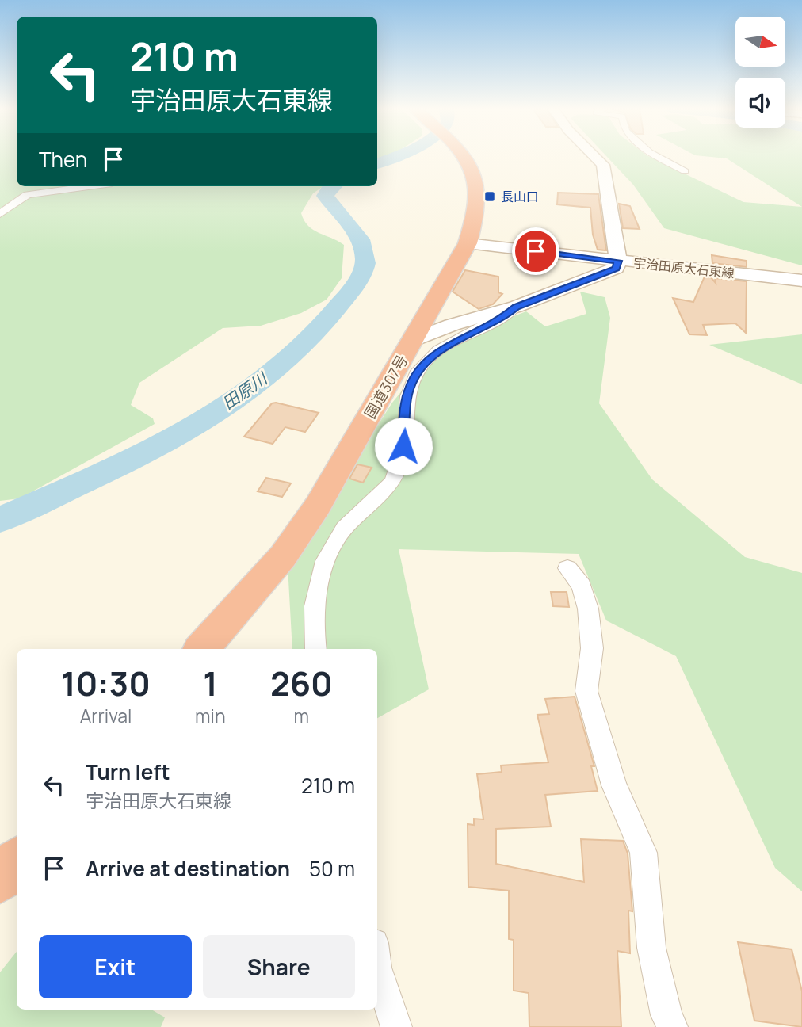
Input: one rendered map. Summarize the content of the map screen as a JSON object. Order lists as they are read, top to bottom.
{
  "streets": {
    "highway": ["国道307号"],
    "street": ["宇治田原大石東線"]
  },
  "crossings": [
    ["宇治田原大石東線", "国道307号"]
  ],
  "water": ["田原川"],
  "places": {
    "transit": ["長山口"]
  },
  "north": "right",
  "page": {
    "turn": ["210 m", "宇治田原大石東線"],
    "then": "Then",
    "eta": [
      "10:30",
      "Arrival",
      "1",
      "min",
      "260",
      "m"
    ],
    "list": [
      {
        "name": "Turn left",
        "note": "宇治田原大石東線",
        "value": "210 m"
      },
      {
        "name": "Arrive at destination",
        "value": "50 m"
      }
    ],
    "buttons": ["Exit", "Share"]
  }
}
